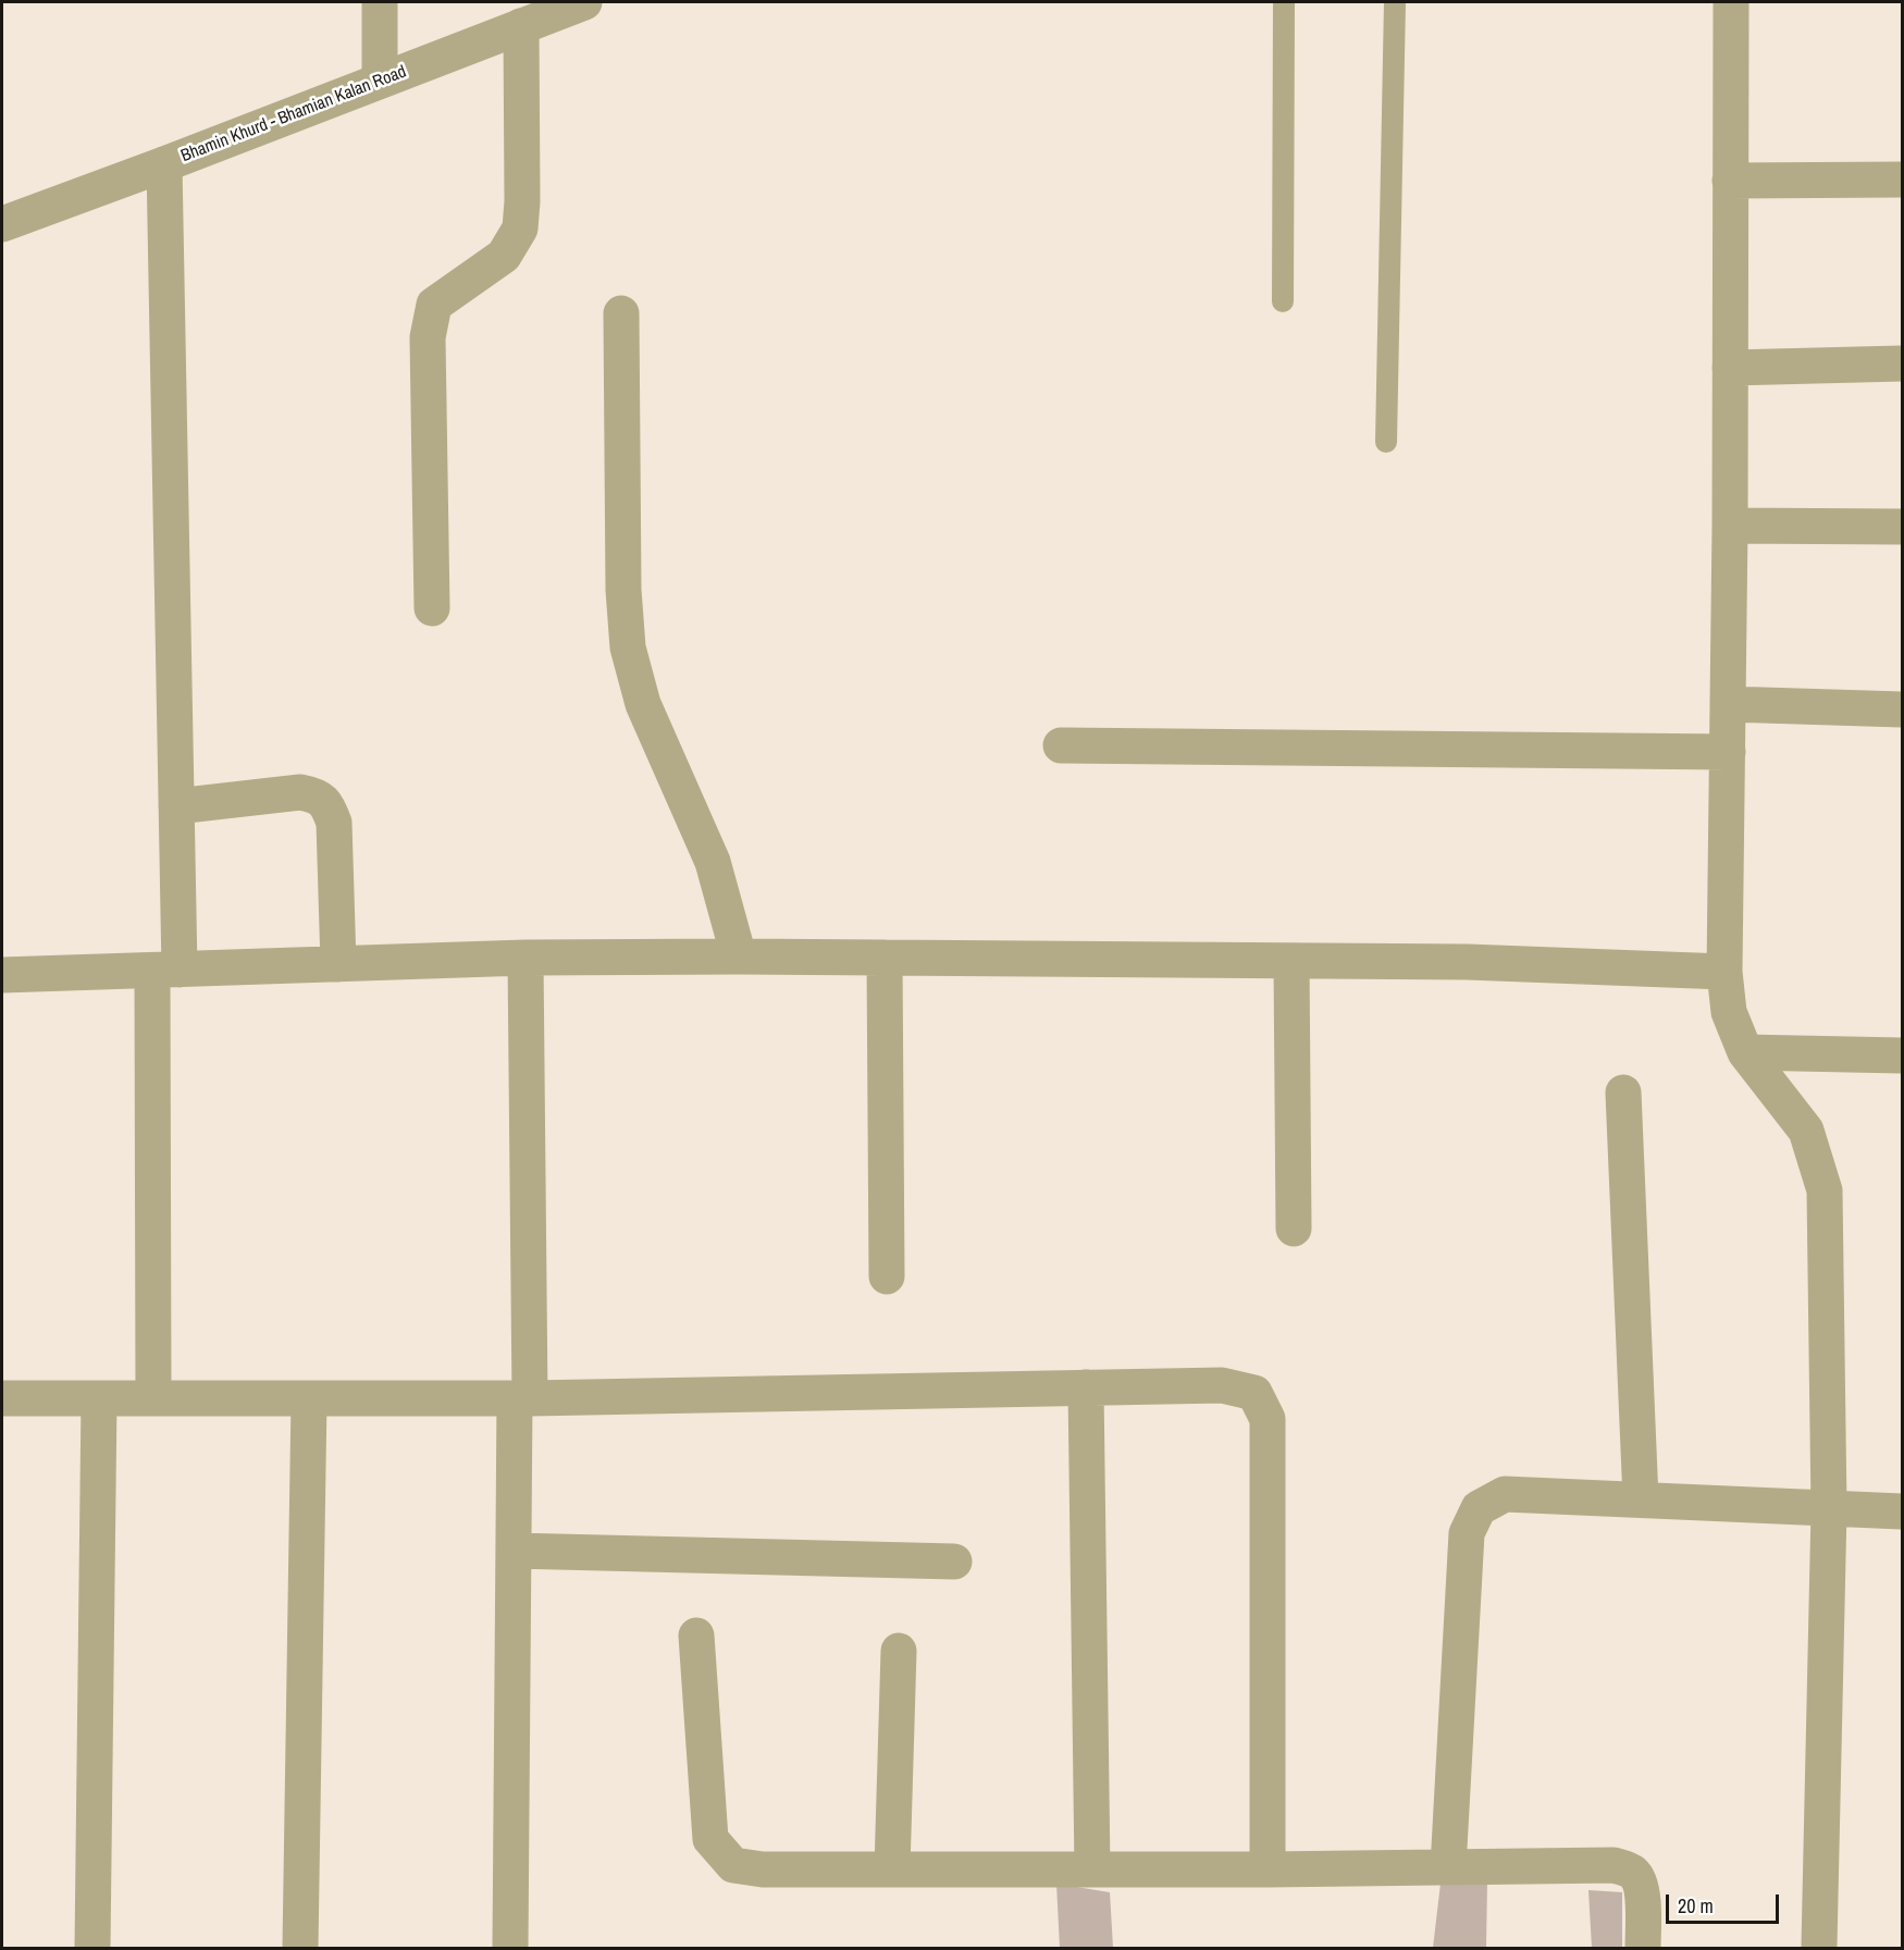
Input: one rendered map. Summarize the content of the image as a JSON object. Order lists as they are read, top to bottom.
{
  "streets": {
    "street": ["Bhamin Khurd - Bhamian Kalan Road"]
  },
  "scale_bar": "20 m"
}
